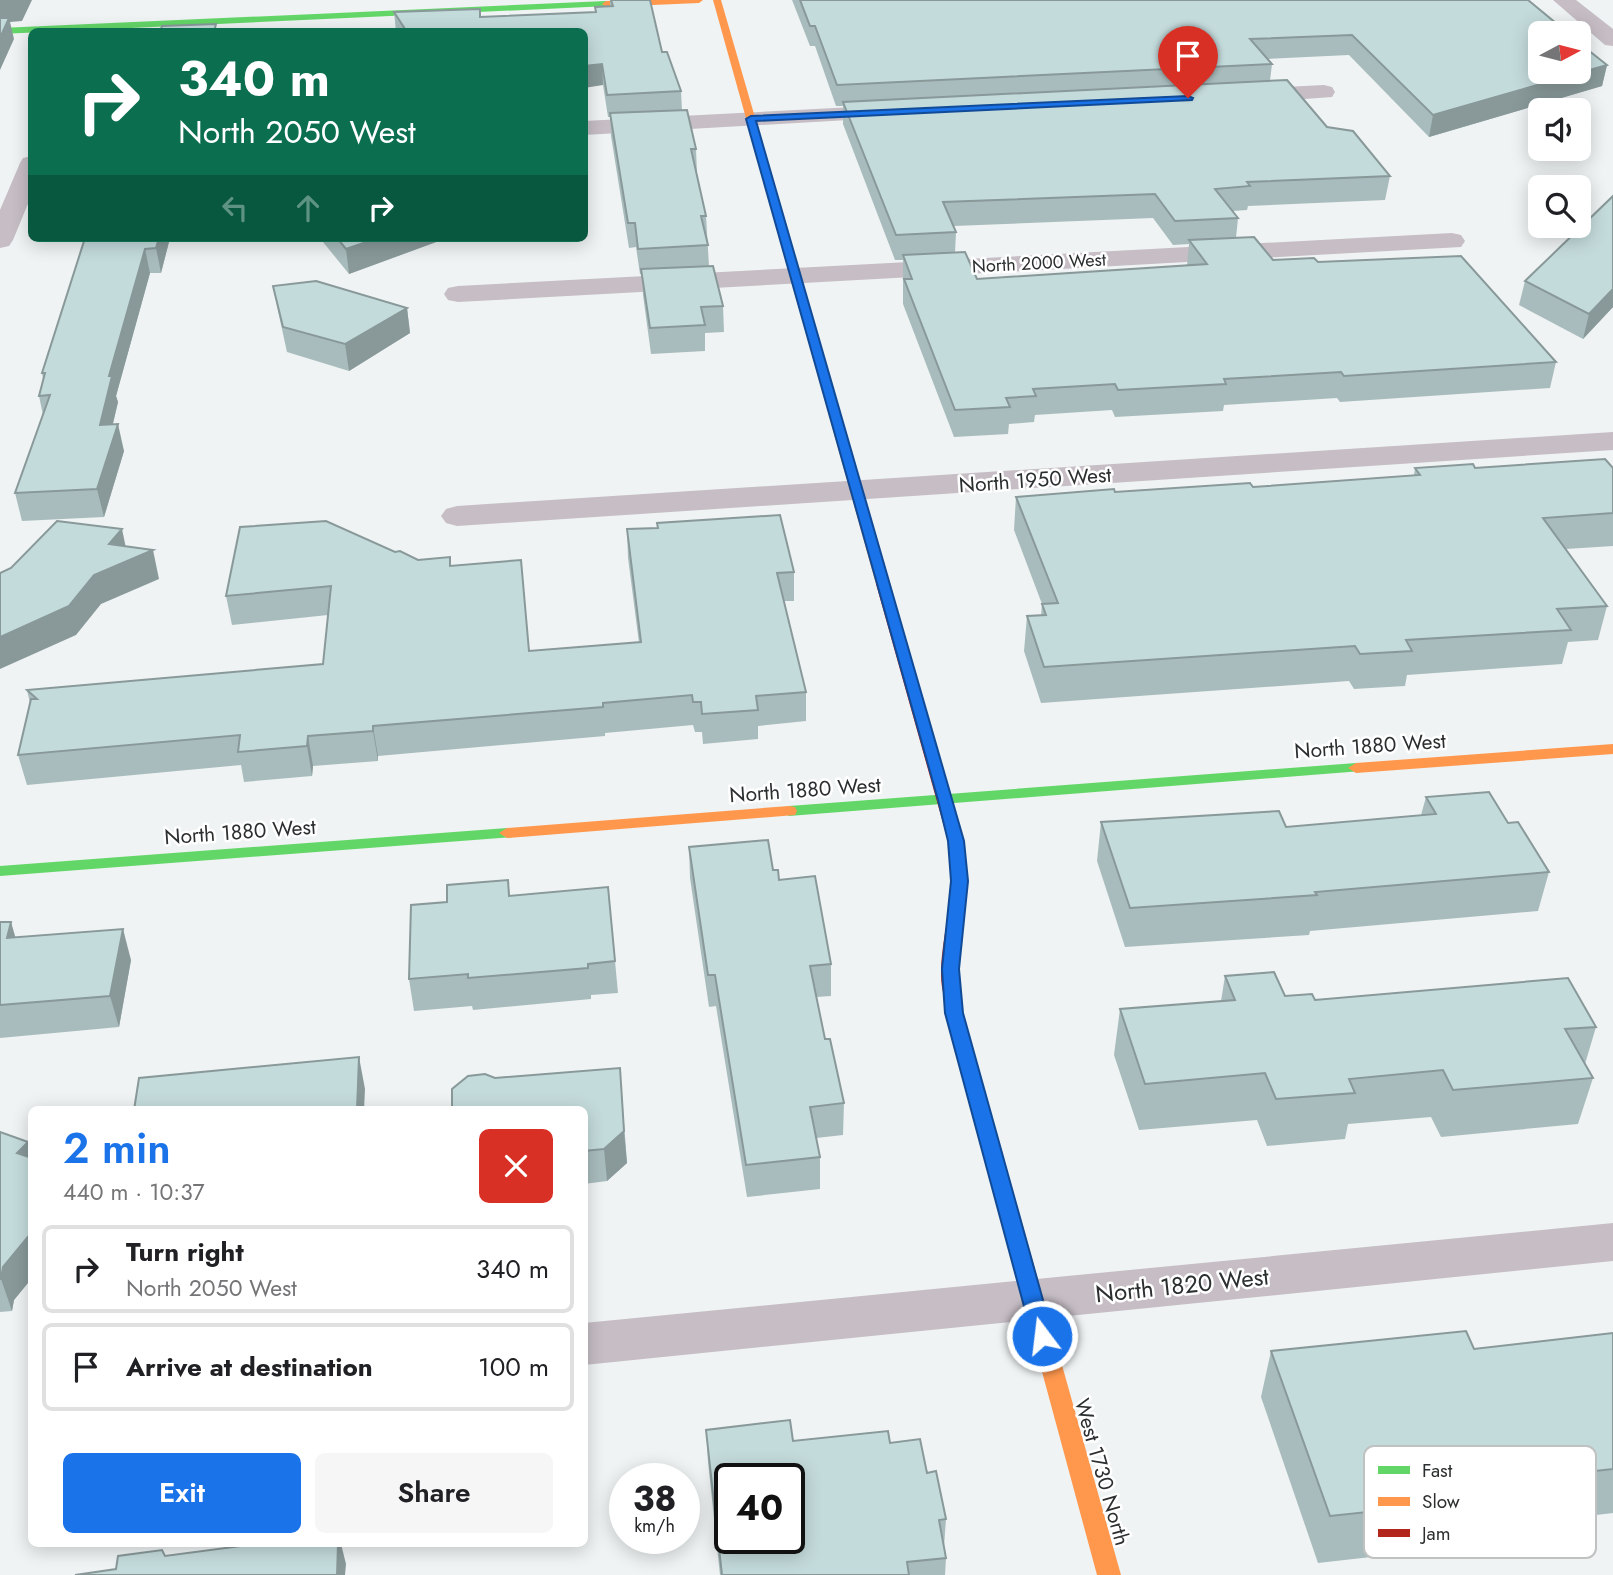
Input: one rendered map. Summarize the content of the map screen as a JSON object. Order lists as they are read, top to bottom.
{
  "streets": {
    "street": [
      "North 2000 West",
      "North 1950 West",
      "North 1880 West",
      "North 1820 West",
      "West 1730 North"
    ]
  },
  "crossings": [
    ["North 2000 West", "West 1730 North"],
    ["North 1950 West", "West 1730 North"],
    ["North 1880 West", "West 1730 North"],
    ["North 1820 West", "West 1730 North"]
  ],
  "legend": ["Fast", "Slow", "Jam"],
  "north": "right",
  "page": {
    "turn": ["340 m", "North 2050 West"],
    "heading": ["2 min", "440 m · 10:37"],
    "list": [
      {
        "name": "Turn right",
        "note": "North 2050 West",
        "value": "340 m"
      },
      {
        "name": "Arrive at destination",
        "value": "100 m"
      }
    ],
    "buttons": ["Exit", "Share"],
    "speed": "38 km/h",
    "limit": "40"
  }
}
